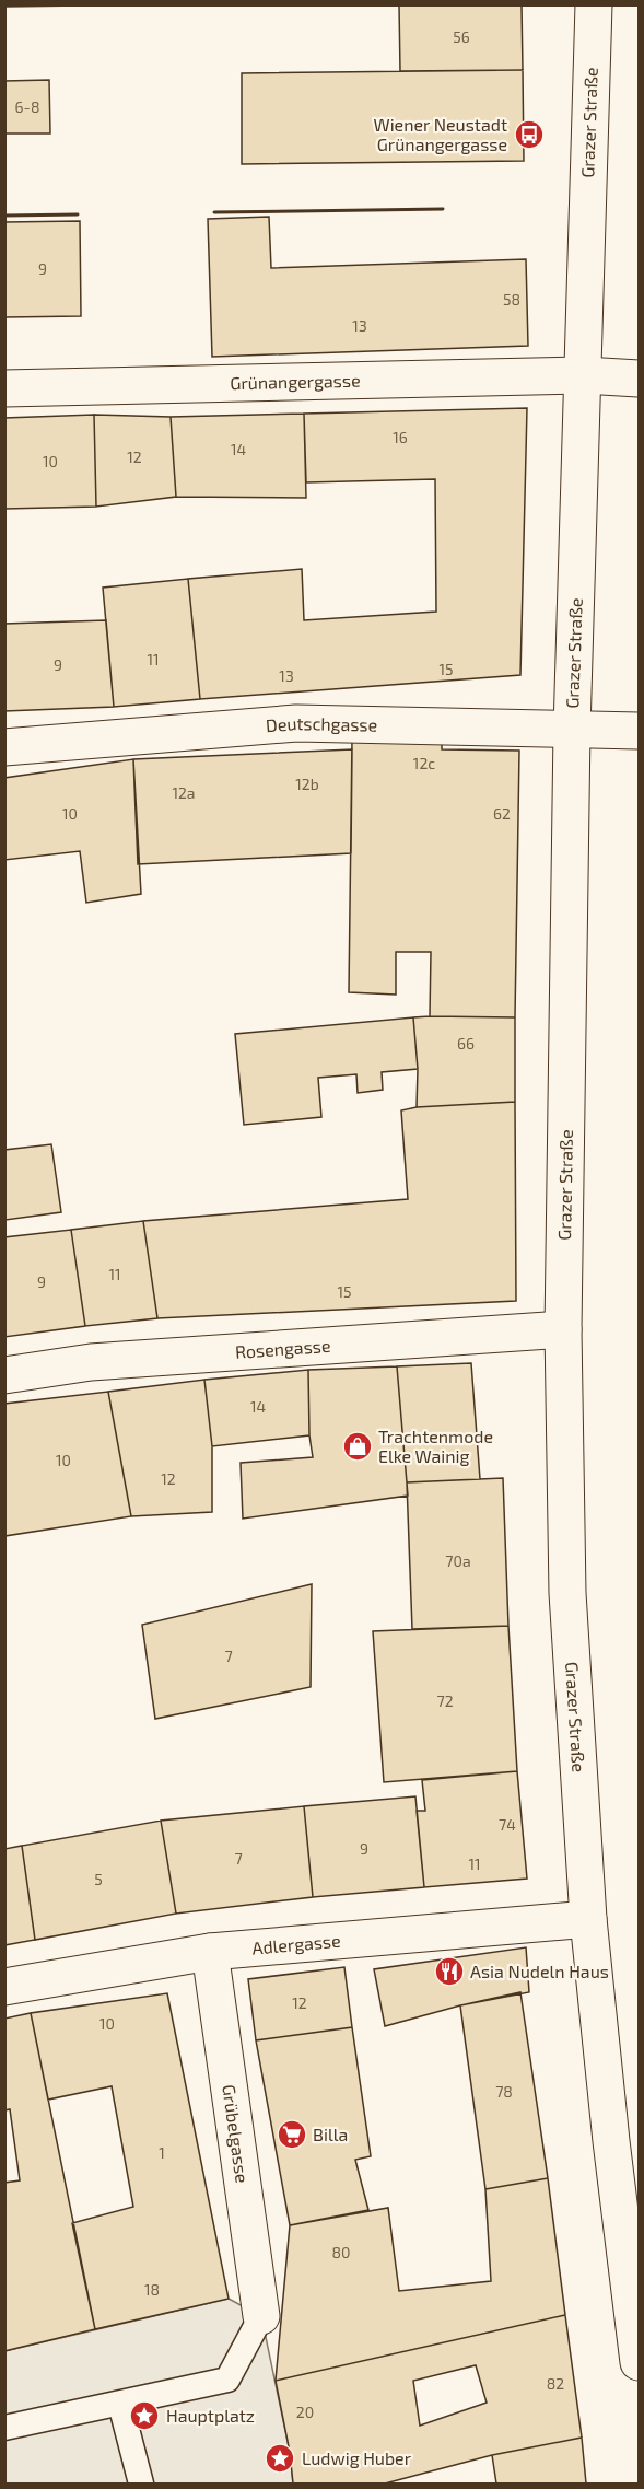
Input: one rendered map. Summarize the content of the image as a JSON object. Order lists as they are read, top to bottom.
{
  "streets": {
    "street": [
      "Grazer Straße",
      "Grünangergasse",
      "Deutschgasse",
      "Rosengasse",
      "Adlergasse",
      "Grübelgasse"
    ]
  },
  "crossings": [
    ["Grazer Straße", "Grünangergasse"],
    ["Grazer Straße", "Deutschgasse"],
    ["Grazer Straße", "Rosengasse"],
    ["Grazer Straße", "Adlergasse"],
    ["Adlergasse", "Grübelgasse"]
  ],
  "places": {
    "bus stop": ["Wiener Neustadt Grünangergasse"],
    "shop": ["Trachtenmode Elke Wainig"],
    "restaurant": ["Asia Nudeln Haus"],
    "supermarket": ["Billa"],
    "place": ["Hauptplatz", "Ludwig Huber"]
  },
  "house_numbers": [
    "56",
    "6-8",
    "9",
    "58",
    "13",
    "16",
    "14",
    "12",
    "10",
    "11",
    "9",
    "15",
    "13",
    "12c",
    "12b",
    "12a",
    "10",
    "62",
    "66",
    "11",
    "9",
    "15",
    "14",
    "10",
    "12",
    "70a",
    "7",
    "72",
    "74",
    "9",
    "7",
    "11",
    "5",
    "12",
    "10",
    "78",
    "1",
    "80",
    "18",
    "82",
    "20"
  ]
}
